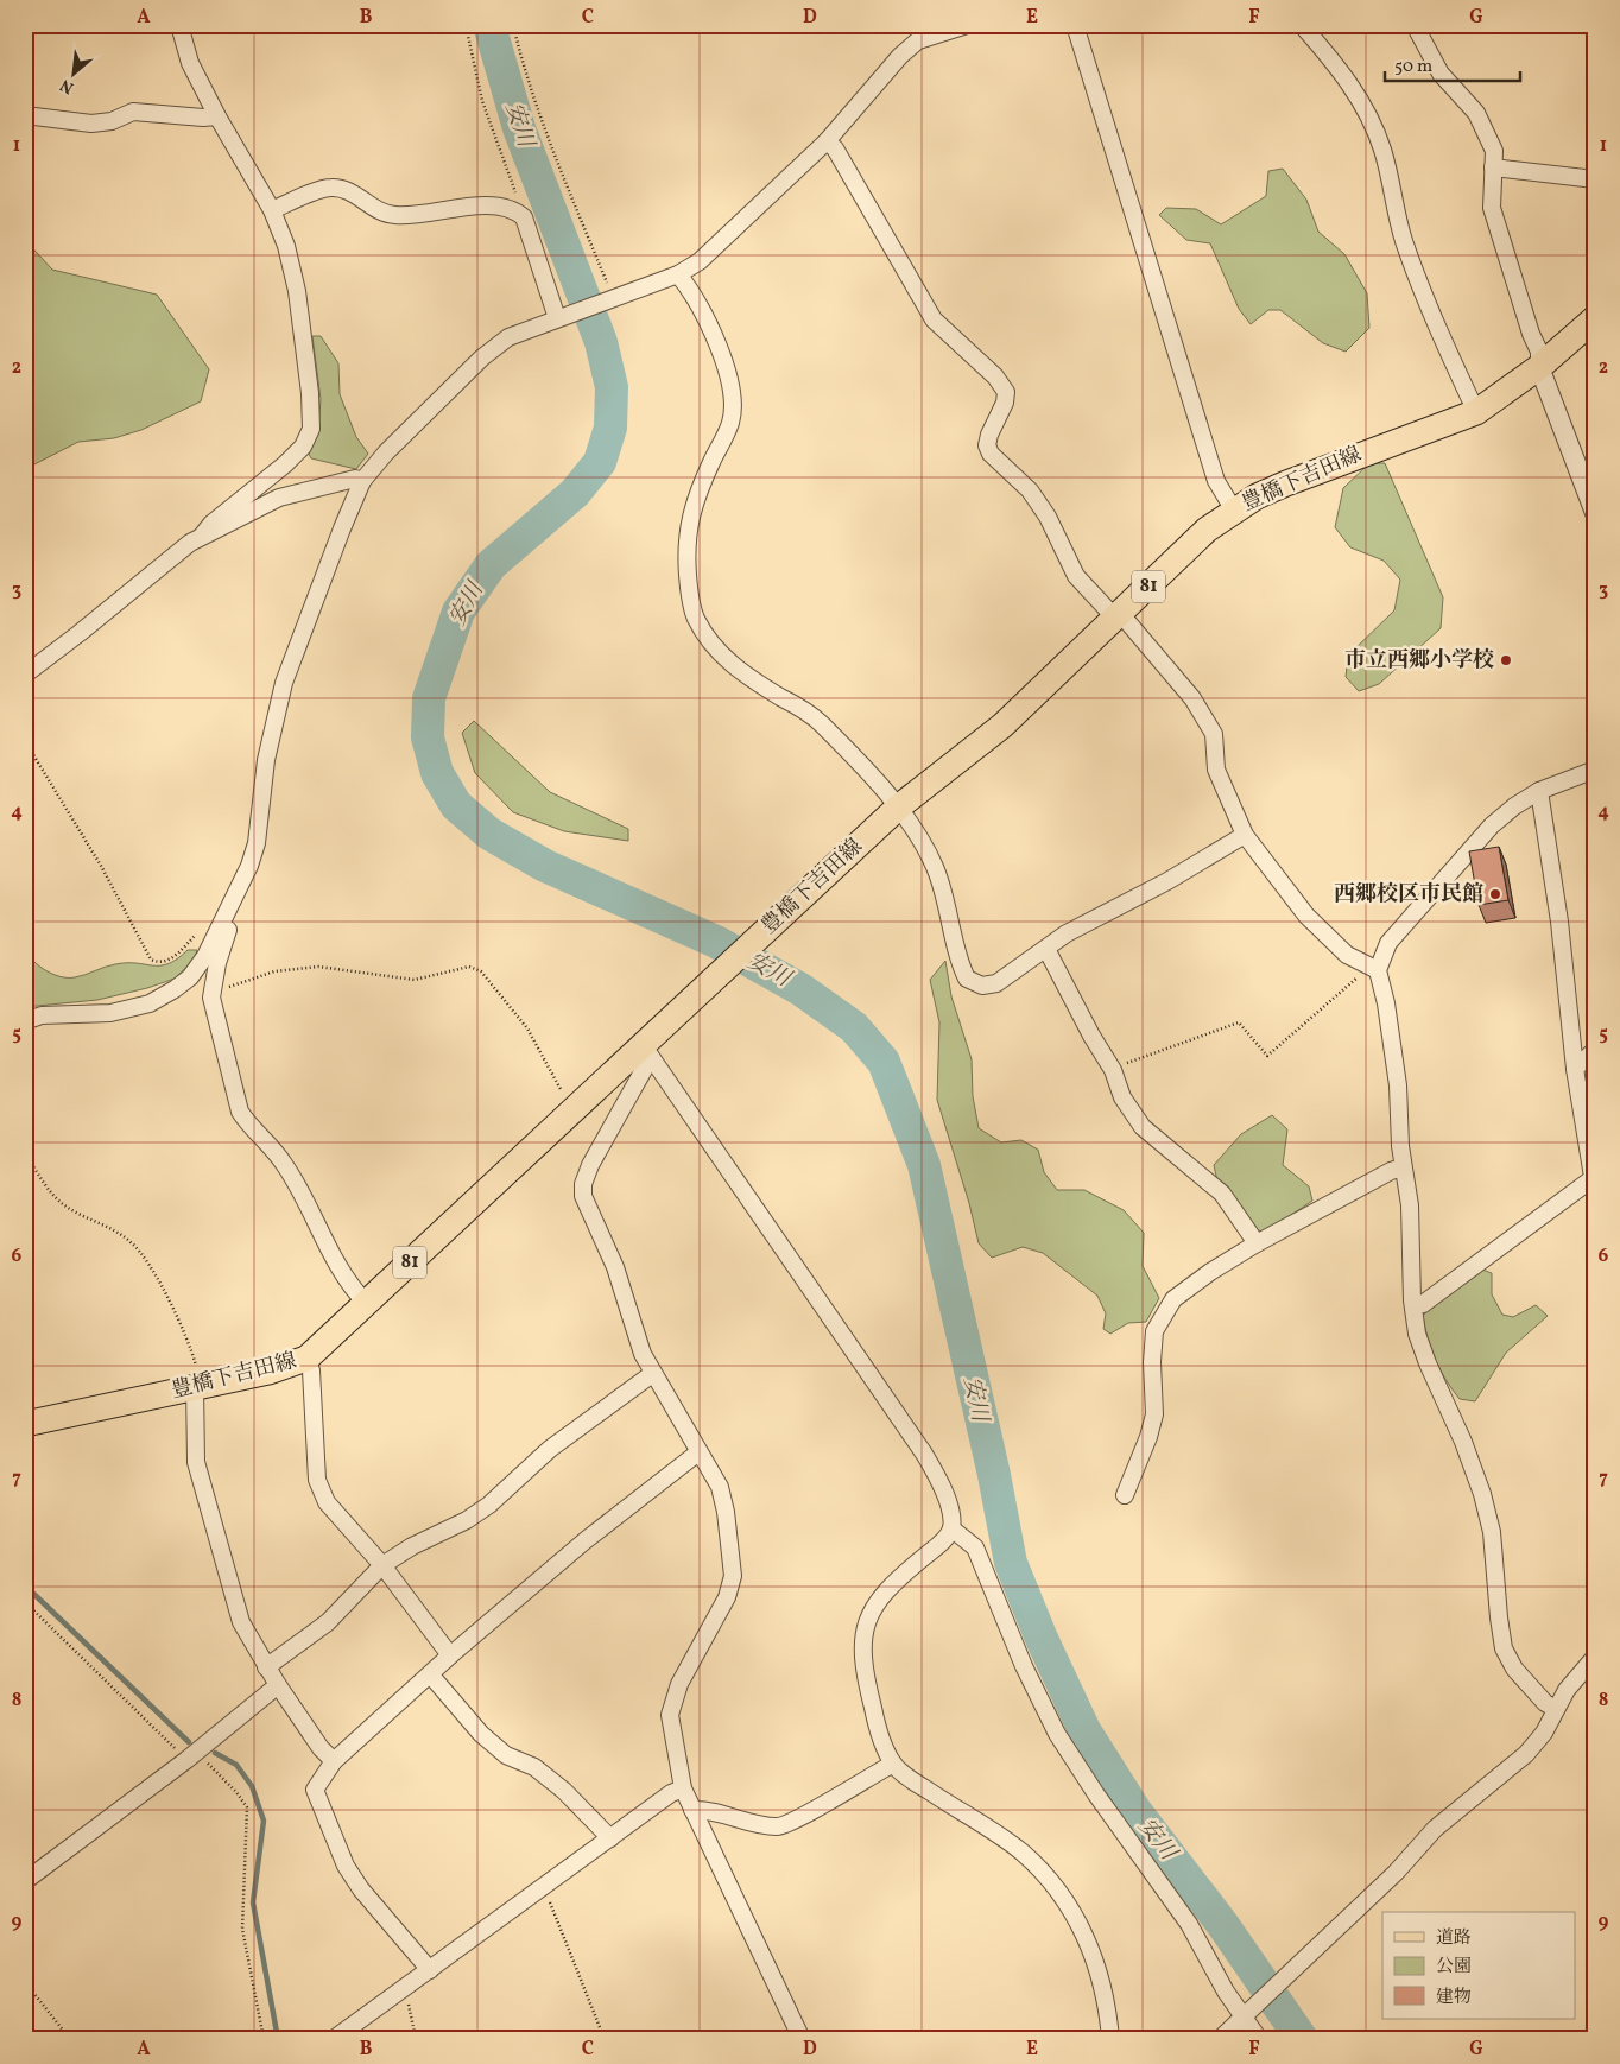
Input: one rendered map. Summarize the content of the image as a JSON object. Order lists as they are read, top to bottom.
{
  "streets": {
    "main road": ["豊橋下吉田線", "81"]
  },
  "water": ["安川"],
  "places": ["市立西郷小学校", "西郷校区市民館"],
  "legend": ["道路", "公園", "建物"],
  "scale_bar": "50 m",
  "north": "bottom left",
  "grid": {
    "columns": [
      "A",
      "B",
      "C",
      "D",
      "E",
      "F",
      "G"
    ],
    "rows": [
      "1",
      "2",
      "3",
      "4",
      "5",
      "6",
      "7",
      "8",
      "9"
    ]
  }
}
